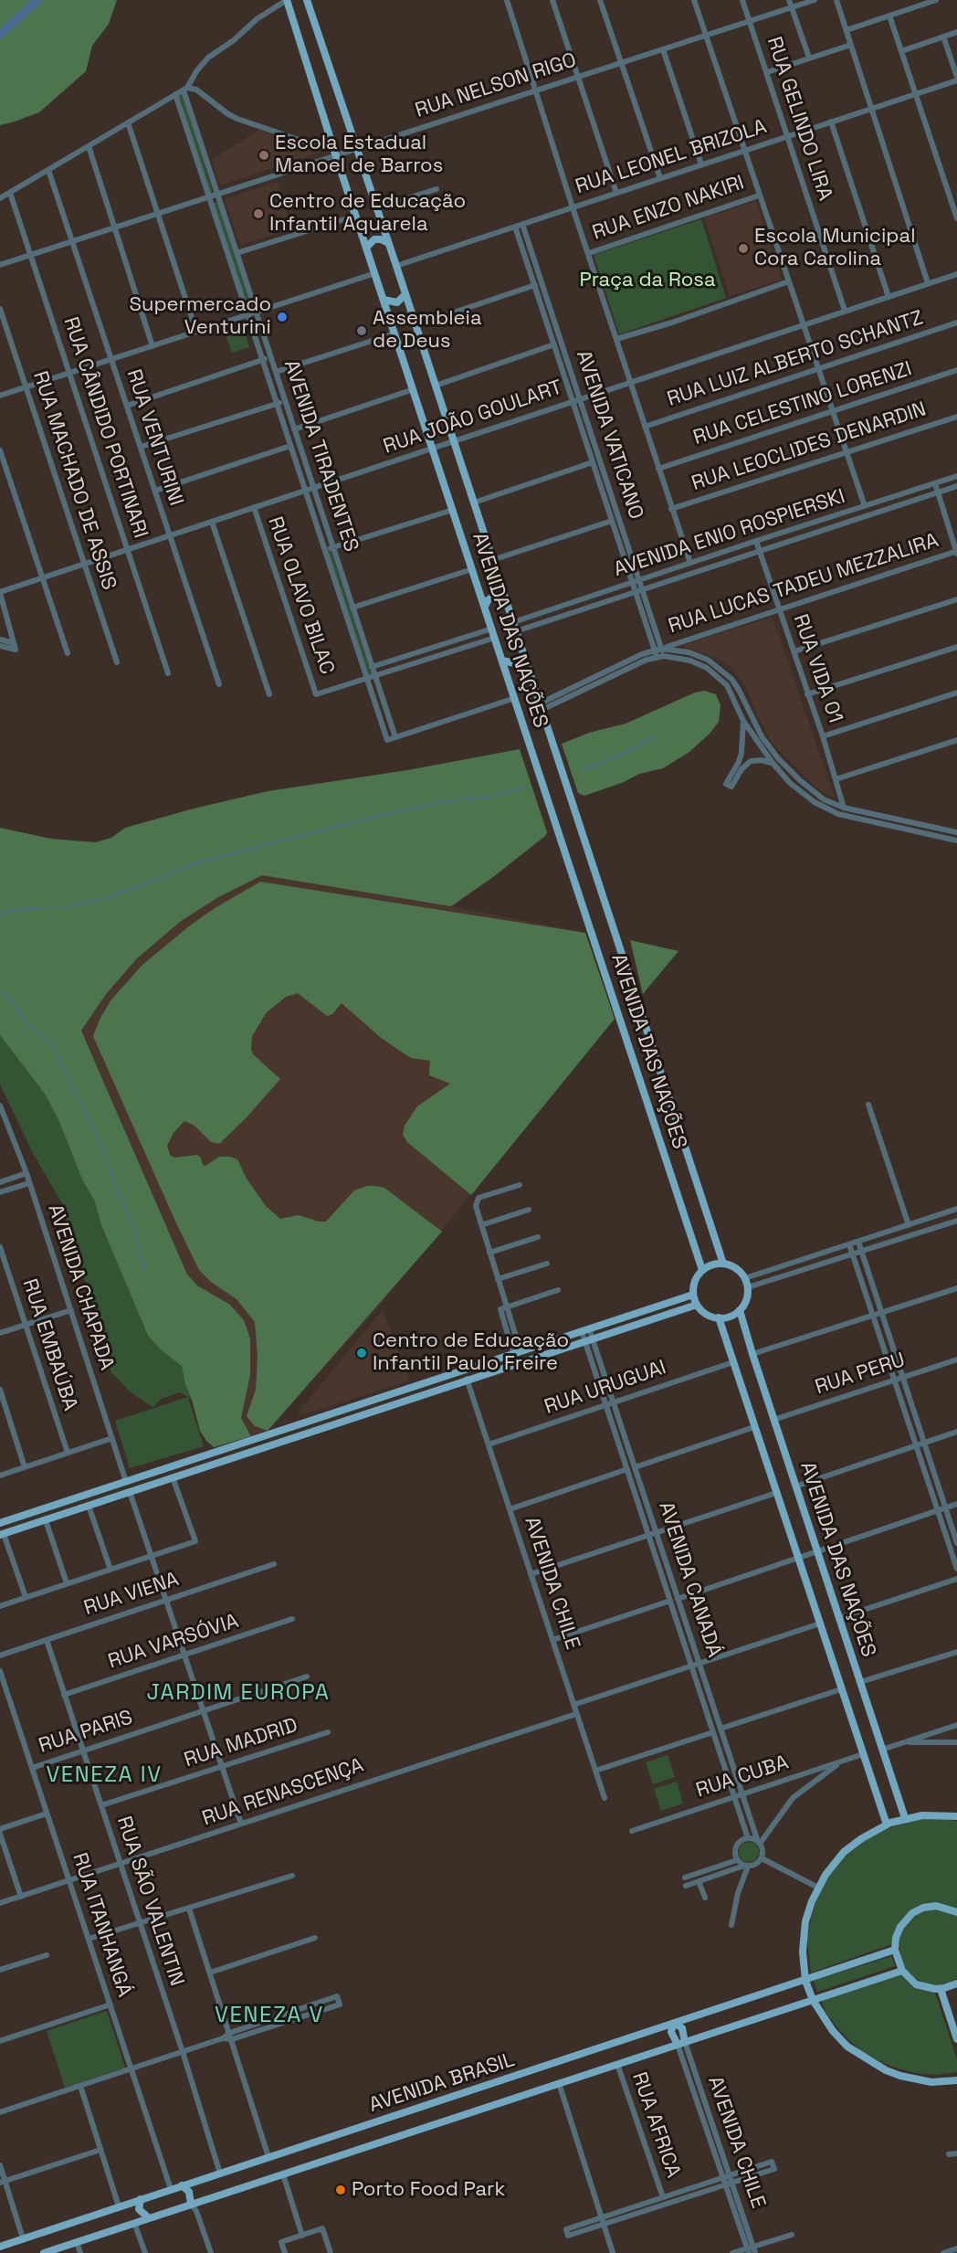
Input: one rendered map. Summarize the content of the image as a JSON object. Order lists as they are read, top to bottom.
{
  "streets": {
    "main road": ["AVENIDA DAS NAÇÕES", "AVENIDA BRASIL"],
    "street": [
      "RUA NELSON RIGO",
      "RUA GELINDO LIRA",
      "RUA LEONEL BRIZOLA",
      "RUA ENZO NAKIRI",
      "RUA LUIZ ALBERTO SCHANTZ",
      "RUA CELESTINO LORENZI",
      "RUA JOÃO GOULART",
      "RUA CÂNDIDO PORTINARI",
      "AVENIDA VATICANO",
      "RUA VENTURINI",
      "RUA LEOCLIDES DENARDIN",
      "AVENIDA TIRADENTES",
      "RUA MACHADO DE ASSIS",
      "AVENIDA ENIO ROSPIERSKI",
      "RUA LUCAS TADEU MEZZALIRA",
      "RUA OLAVO BILAC",
      "RUA VIDA 01",
      "AVENIDA CHAPADA",
      "RUA EMBAÚBA",
      "RUA PERU",
      "RUA URUGUAI",
      "AVENIDA CANADÁ",
      "AVENIDA CHILE",
      "RUA VIENA",
      "RUA VARSÓVIA",
      "RUA PARIS",
      "RUA MADRID",
      "RUA CUBA",
      "RUA RENASCENÇA",
      "RUA SÃO VALENTIN",
      "RUA ITANHANGÁ",
      "RUA AFRICA"
    ]
  },
  "crossings": [
    ["RUA NELSON RIGO", "RUA GELINDO LIRA"],
    ["RUA NELSON RIGO", "RUA CÂNDIDO PORTINARI"],
    ["RUA NELSON RIGO", "RUA VENTURINI"],
    ["RUA NELSON RIGO", "AVENIDA TIRADENTES"],
    ["RUA NELSON RIGO", "AVENIDA DAS NAÇÕES"],
    ["RUA GELINDO LIRA", "RUA LEONEL BRIZOLA"],
    ["RUA GELINDO LIRA", "RUA JOÃO GOULART"],
    ["RUA LEONEL BRIZOLA", "AVENIDA VATICANO"],
    ["RUA LEONEL BRIZOLA", "AVENIDA DAS NAÇÕES"],
    ["RUA JOÃO GOULART", "RUA CÂNDIDO PORTINARI"],
    ["RUA JOÃO GOULART", "AVENIDA VATICANO"],
    ["RUA JOÃO GOULART", "RUA VENTURINI"],
    ["RUA JOÃO GOULART", "AVENIDA TIRADENTES"],
    ["RUA JOÃO GOULART", "RUA MACHADO DE ASSIS"],
    ["RUA JOÃO GOULART", "RUA OLAVO BILAC"],
    ["RUA JOÃO GOULART", "AVENIDA DAS NAÇÕES"],
    ["AVENIDA VATICANO", "AVENIDA ENIO ROSPIERSKI"],
    ["AVENIDA VATICANO", "RUA LUCAS TADEU MEZZALIRA"],
    ["AVENIDA TIRADENTES", "RUA OLAVO BILAC"],
    ["AVENIDA ENIO ROSPIERSKI", "AVENIDA DAS NAÇÕES"],
    ["AVENIDA ENIO ROSPIERSKI", "RUA VIDA 01"],
    ["RUA LUCAS TADEU MEZZALIRA", "AVENIDA DAS NAÇÕES"],
    ["RUA LUCAS TADEU MEZZALIRA", "RUA VIDA 01"],
    ["AVENIDA DAS NAÇÕES", "RUA PERU"],
    ["AVENIDA DAS NAÇÕES", "RUA URUGUAI"],
    ["AVENIDA DAS NAÇÕES", "RUA CUBA"],
    ["RUA URUGUAI", "AVENIDA CANADÁ"],
    ["RUA URUGUAI", "AVENIDA CHILE"],
    ["AVENIDA CANADÁ", "RUA CUBA"],
    ["AVENIDA CHILE", "RUA RENASCENÇA"],
    ["AVENIDA CHILE", "AVENIDA BRASIL"],
    ["RUA VIENA", "RUA SÃO VALENTIN"],
    ["RUA VARSÓVIA", "RUA SÃO VALENTIN"],
    ["RUA PARIS", "RUA SÃO VALENTIN"],
    ["RUA PARIS", "RUA ITANHANGÁ"],
    ["RUA MADRID", "RUA SÃO VALENTIN"],
    ["RUA RENASCENÇA", "RUA SÃO VALENTIN"],
    ["RUA RENASCENÇA", "RUA ITANHANGÁ"],
    ["RUA SÃO VALENTIN", "AVENIDA BRASIL"],
    ["RUA ITANHANGÁ", "AVENIDA BRASIL"],
    ["AVENIDA BRASIL", "RUA AFRICA"]
  ],
  "districts": ["JARDIM EUROPA", "VENEZA IV", "VENEZA V"],
  "parks": ["Praça da Rosa"],
  "places": [
    "Escola Estadual Manoel de Barros",
    "Centro de Educação Infantil Aquarela",
    "Escola Municipal Cora Carolina",
    "Supermercado Venturini",
    "Assembleia de Deus",
    "Centro de Educação Infantil Paulo Freire",
    "Porto Food Park"
  ]
}
